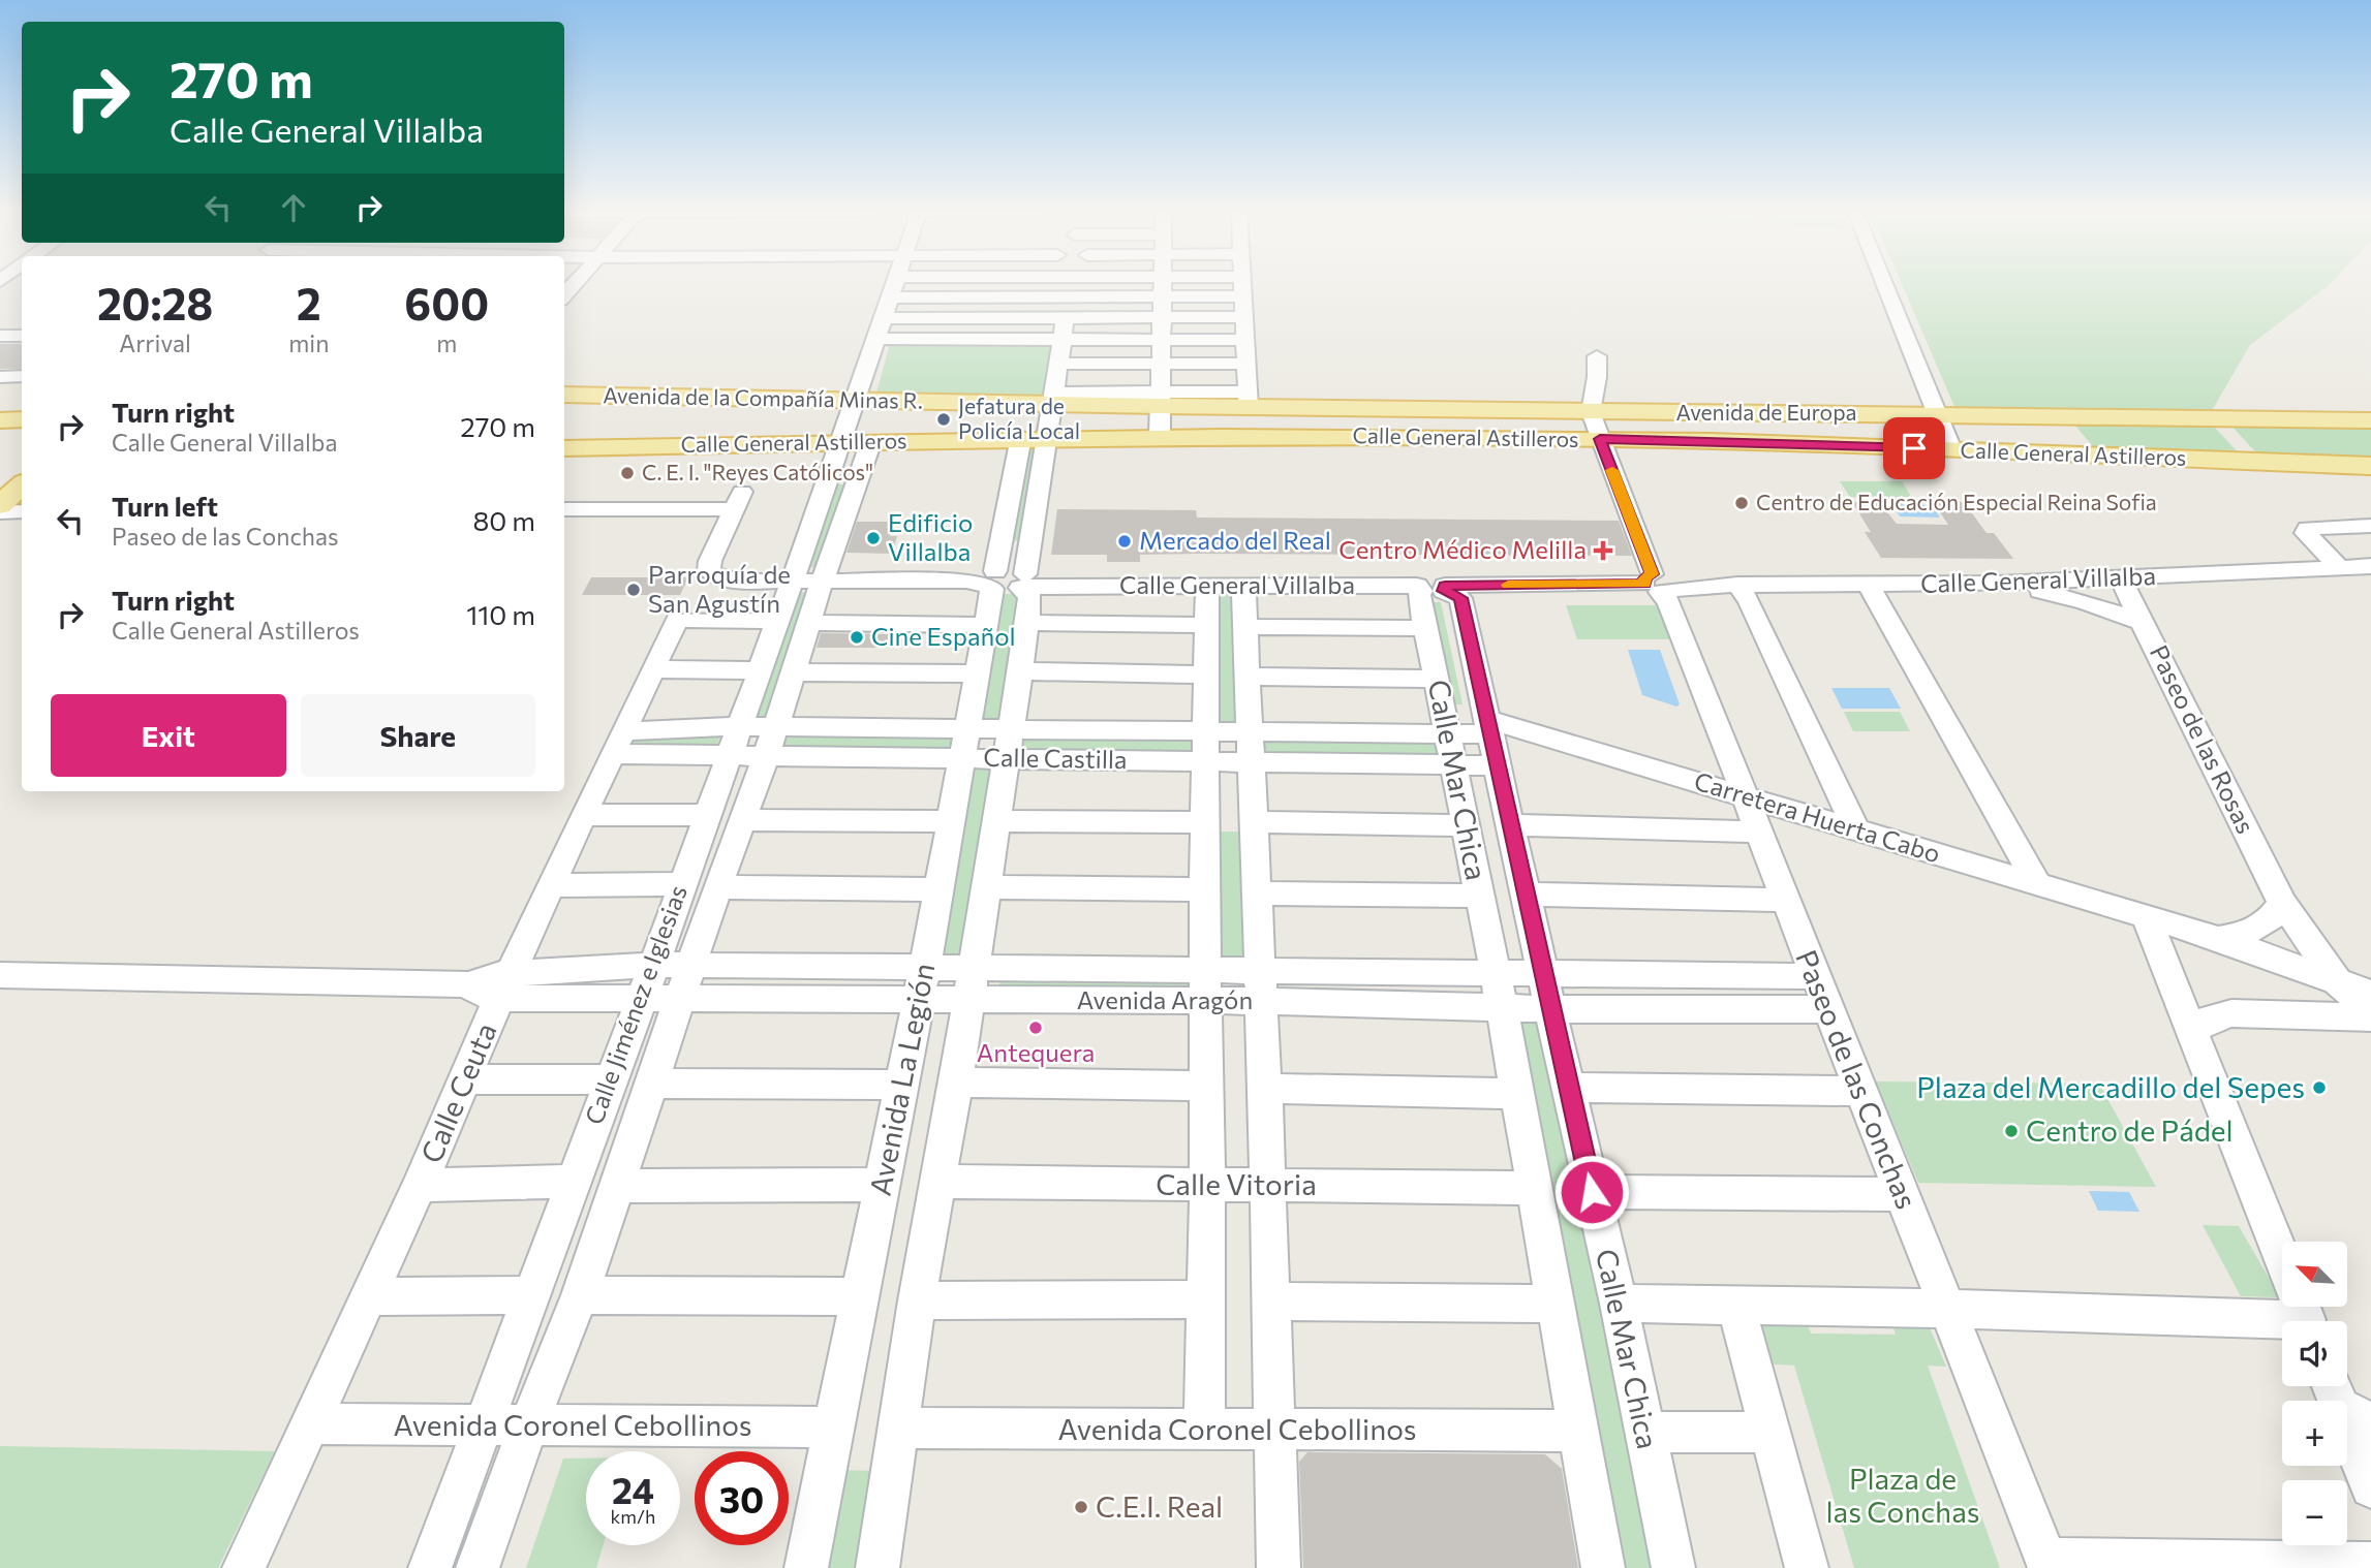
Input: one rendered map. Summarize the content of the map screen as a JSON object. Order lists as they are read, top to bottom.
{
  "streets": {
    "main road": ["Avenida de la Compañía Minas R.", "Avenida de Europa", "Calle General Astilleros"],
    "street": [
      "Calle General Villalba",
      "Paseo de las Rosas",
      "Calle Castilla",
      "Calle Mar Chica",
      "Carretera Huerta Cabo",
      "Avenida Aragón",
      "Calle Jiménez e Iglesias",
      "Avenida La Legión",
      "Paseo de las Conchas",
      "Calle Ceuta",
      "Calle Vitoria",
      "Avenida Coronel Cebollinos"
    ]
  },
  "crossings": [
    ["Avenida de la Compañía Minas R.", "Avenida de Europa"],
    ["Avenida de la Compañía Minas R.", "Calle Jiménez e Iglesias"],
    ["Avenida de la Compañía Minas R.", "Avenida La Legión"],
    ["Avenida de Europa", "Paseo de las Conchas"],
    ["Calle General Astilleros", "Calle Jiménez e Iglesias"],
    ["Calle General Astilleros", "Avenida La Legión"],
    ["Calle General Astilleros", "Paseo de las Conchas"],
    ["Calle General Villalba", "Paseo de las Rosas"],
    ["Calle General Villalba", "Calle Mar Chica"],
    ["Calle General Villalba", "Calle Jiménez e Iglesias"],
    ["Calle General Villalba", "Avenida La Legión"],
    ["Calle General Villalba", "Paseo de las Conchas"],
    ["Calle Castilla", "Calle Mar Chica"],
    ["Calle Castilla", "Carretera Huerta Cabo"],
    ["Calle Castilla", "Calle Jiménez e Iglesias"],
    ["Calle Castilla", "Avenida La Legión"],
    ["Calle Castilla", "Calle Ceuta"],
    ["Calle Mar Chica", "Carretera Huerta Cabo"],
    ["Calle Mar Chica", "Avenida Aragón"],
    ["Calle Mar Chica", "Calle Vitoria"],
    ["Calle Mar Chica", "Avenida Coronel Cebollinos"],
    ["Carretera Huerta Cabo", "Paseo de las Conchas"],
    ["Avenida Aragón", "Calle Jiménez e Iglesias"],
    ["Avenida Aragón", "Avenida La Legión"],
    ["Avenida Aragón", "Paseo de las Conchas"],
    ["Avenida Aragón", "Calle Ceuta"],
    ["Calle Jiménez e Iglesias", "Calle Ceuta"],
    ["Calle Jiménez e Iglesias", "Avenida Coronel Cebollinos"],
    ["Avenida La Legión", "Calle Vitoria"],
    ["Avenida La Legión", "Avenida Coronel Cebollinos"],
    ["Calle Ceuta", "Avenida Coronel Cebollinos"]
  ],
  "parks": ["Plaza de las Conchas"],
  "places": {
    "other": [
      "Jefatura de Policía Local",
      "C. E. I. \"Reyes Católicos\"",
      "Centro de Educación Especial Reina Sofia",
      "Edificio Villalba",
      "Mercado del Real",
      "Parroquía de San Agustín",
      "Cine Español",
      "Antequera",
      "Plaza del Mercadillo del Sepes",
      "Centro de Pádel",
      "C.E.I. Real"
    ],
    "health": ["Centro Médico Melilla"]
  },
  "north": "top left",
  "page": {
    "turn": ["270 m", "Calle General Villalba"],
    "eta": [
      "20:28",
      "Arrival",
      "2",
      "min",
      "600",
      "m"
    ],
    "list": [
      {
        "name": "Turn right",
        "note": "Calle General Villalba",
        "value": "270 m"
      },
      {
        "name": "Turn left",
        "note": "Paseo de las Conchas",
        "value": "80 m"
      },
      {
        "name": "Turn right",
        "note": "Calle General Astilleros",
        "value": "110 m"
      }
    ],
    "buttons": ["Exit", "Share"],
    "map_buttons": ["+", "−"],
    "speed": "24 km/h",
    "limit": "30"
  }
}
